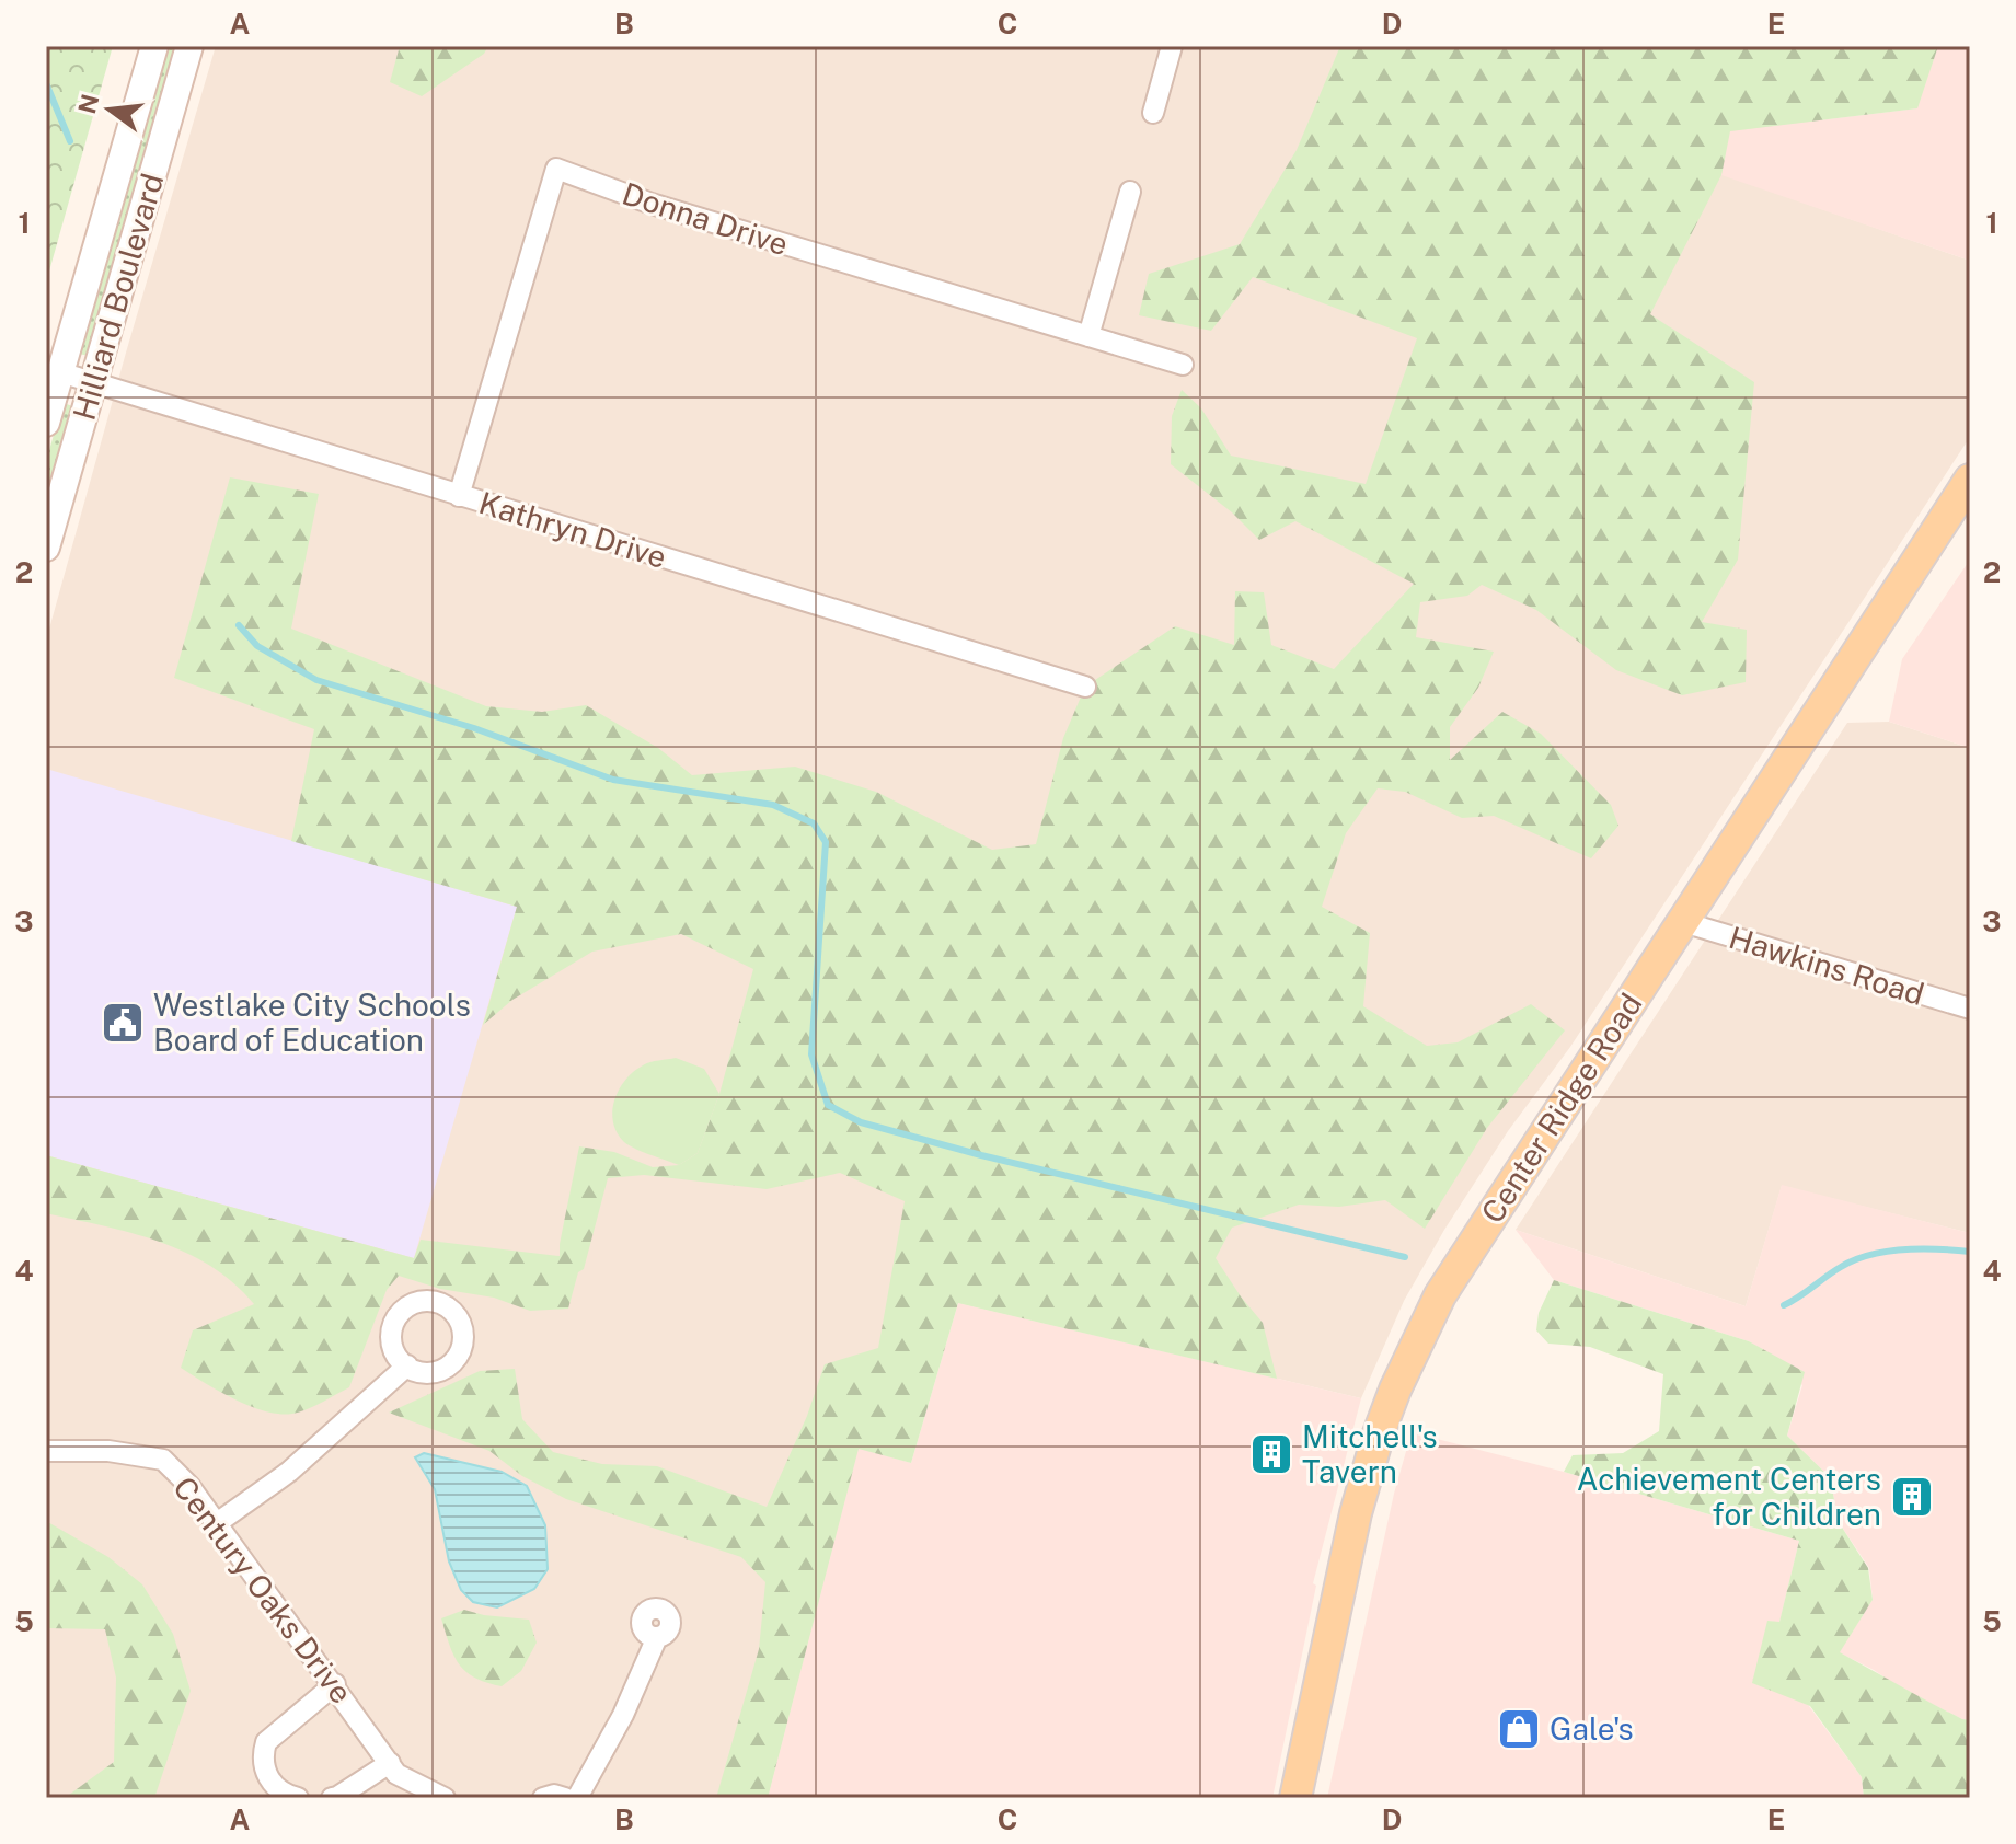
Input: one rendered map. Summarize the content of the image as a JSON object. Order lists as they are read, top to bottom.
{
  "streets": {
    "main road": ["Hilliard Boulevard", "Center Ridge Road"],
    "street": [
      "Donna Drive",
      "Kathryn Drive",
      "Hawkins Road",
      "Century Oaks Drive"
    ]
  },
  "crossings": [
    ["Donna Drive", "Kathryn Drive"],
    ["Hilliard Boulevard", "Kathryn Drive"],
    ["Hawkins Road", "Center Ridge Road"]
  ],
  "places": {
    "public building": ["Westlake City Schools Board of Education"],
    "building": ["Mitchell's Tavern", "Achievement Centers for Children"],
    "shop": ["Gale's"]
  },
  "north": "left",
  "grid": {
    "columns": [
      "A",
      "B",
      "C",
      "D",
      "E"
    ],
    "rows": [
      "1",
      "2",
      "3",
      "4",
      "5"
    ]
  }
}
